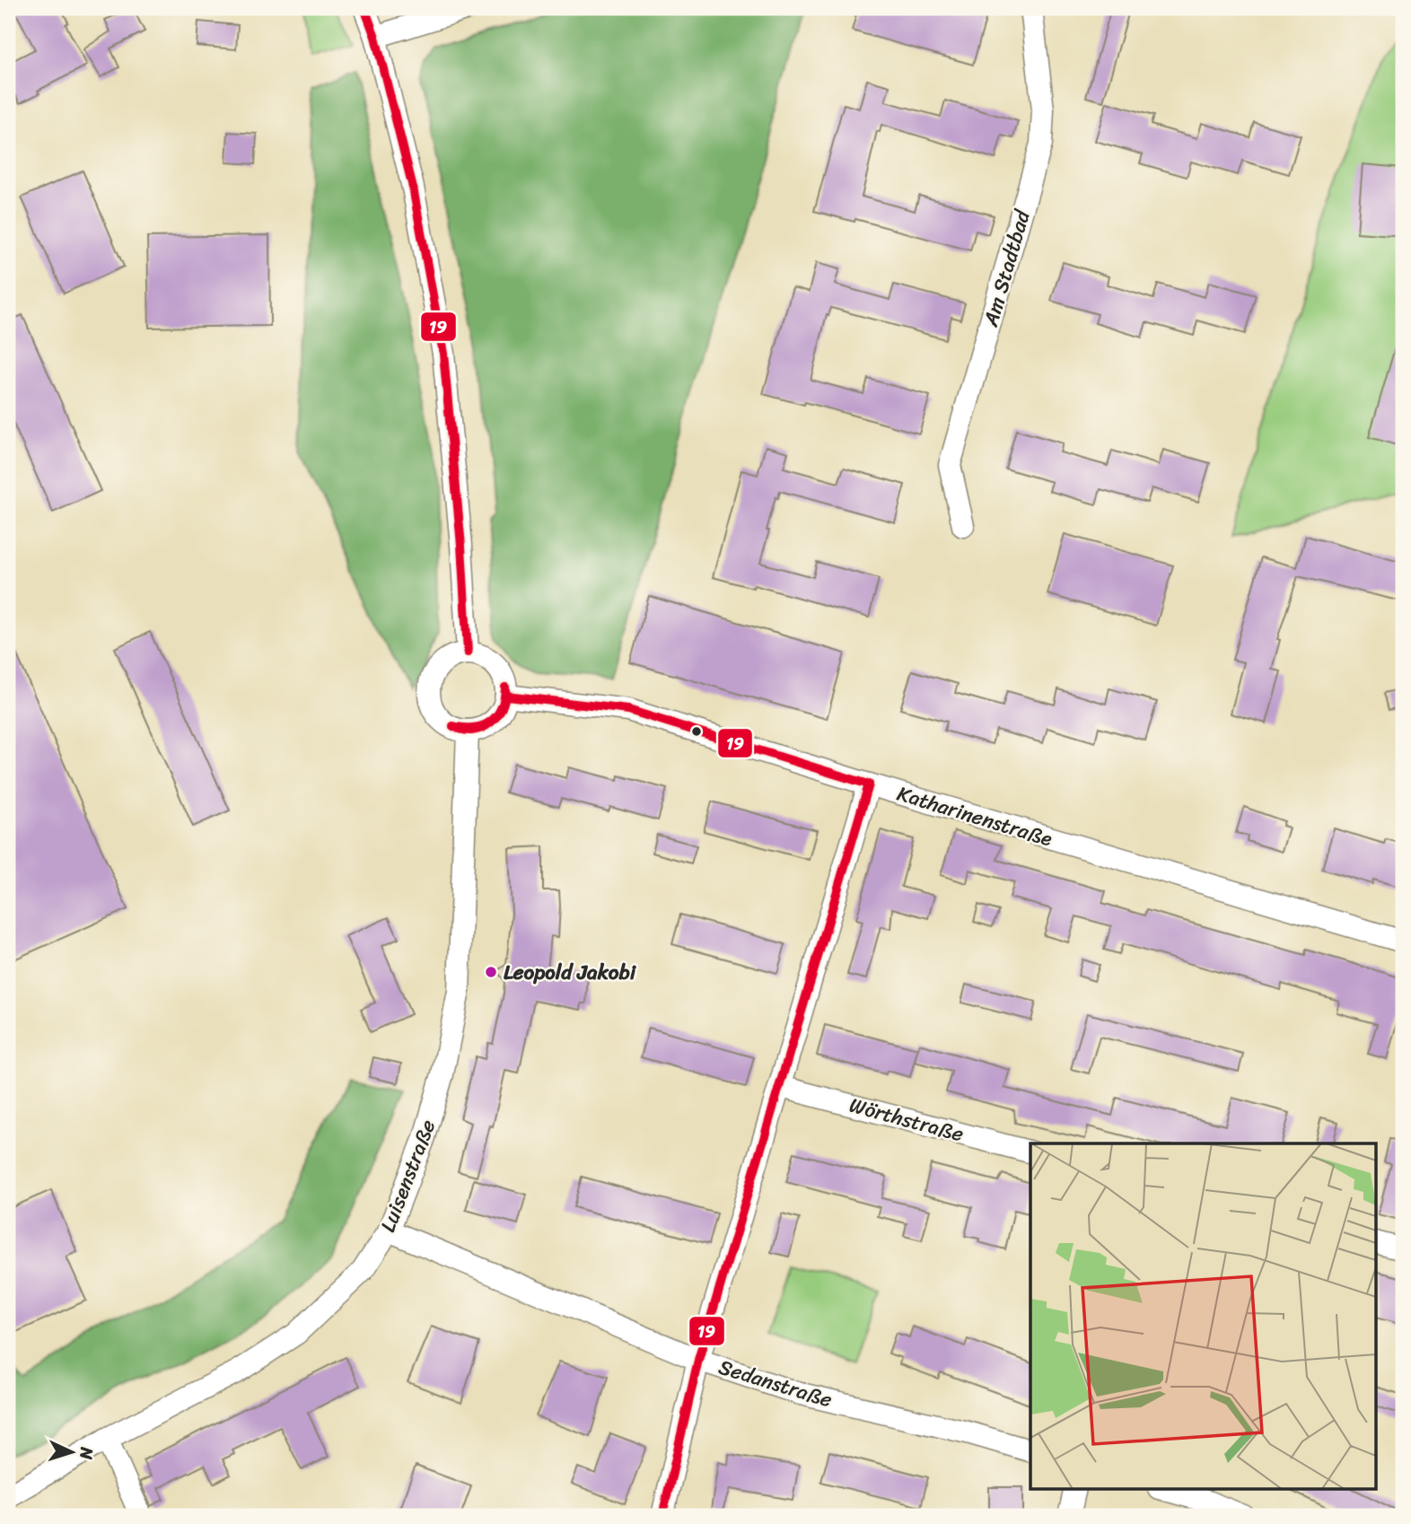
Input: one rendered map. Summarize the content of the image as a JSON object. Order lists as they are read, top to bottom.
{
  "streets": {
    "street": [
      "Am Stadtbad",
      "Katharinenstraße",
      "Wörthstraße",
      "Luisenstraße",
      "Sedanstraße"
    ]
  },
  "crossings": [
    ["Katharinenstraße", "Luisenstraße"],
    ["Luisenstraße", "Sedanstraße"]
  ],
  "places": ["Leopold Jakobi"],
  "lines": ["transit line 19"],
  "north": "right"
}
